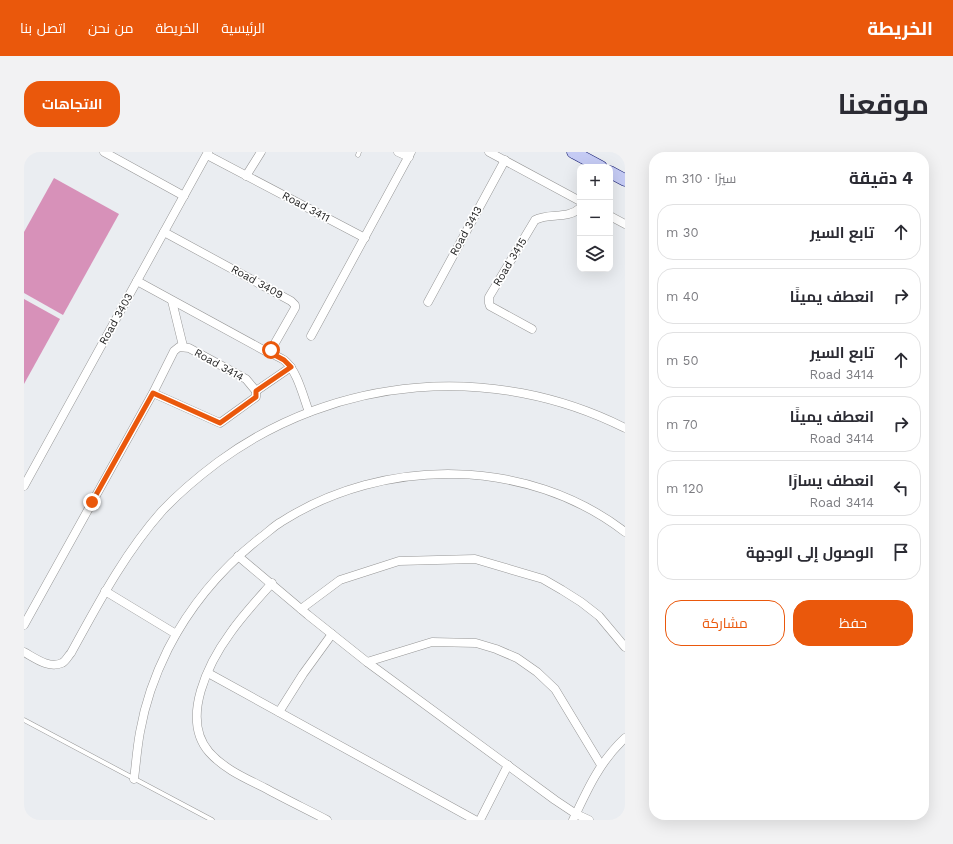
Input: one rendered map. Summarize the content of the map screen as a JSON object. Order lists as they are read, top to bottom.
{
  "streets": {
    "street": [
      "Road 3411",
      "Road 3413",
      "Road 3415",
      "Road 3409",
      "Road 3403",
      "Road 3414"
    ]
  },
  "crossings": [
    ["Road 3411", "Road 3403"],
    ["Road 3409", "Road 3403"]
  ],
  "page": {
    "header": "الخريطة",
    "nav": [
      "الرئيسية",
      "الخريطة",
      "من نحن",
      "اتصل بنا"
    ],
    "title": "موقعنا",
    "buttons": [
      "الاتجاهات",
      ["حفظ", "مشاركة"]
    ],
    "heading": ["4 دقيقة", "سيرًا · 310 m"],
    "map_buttons": ["+", "−"],
    "list": [
      ["تابع السير", "30 m"],
      ["انعطف يمينًا", "40 m"],
      ["تابع السير", "Road 3414", "50 m"],
      ["انعطف يمينًا", "Road 3414", "70 m"],
      ["انعطف يسارًا", "Road 3414", "120 m"],
      "الوصول إلى الوجهة"
    ]
  }
}
